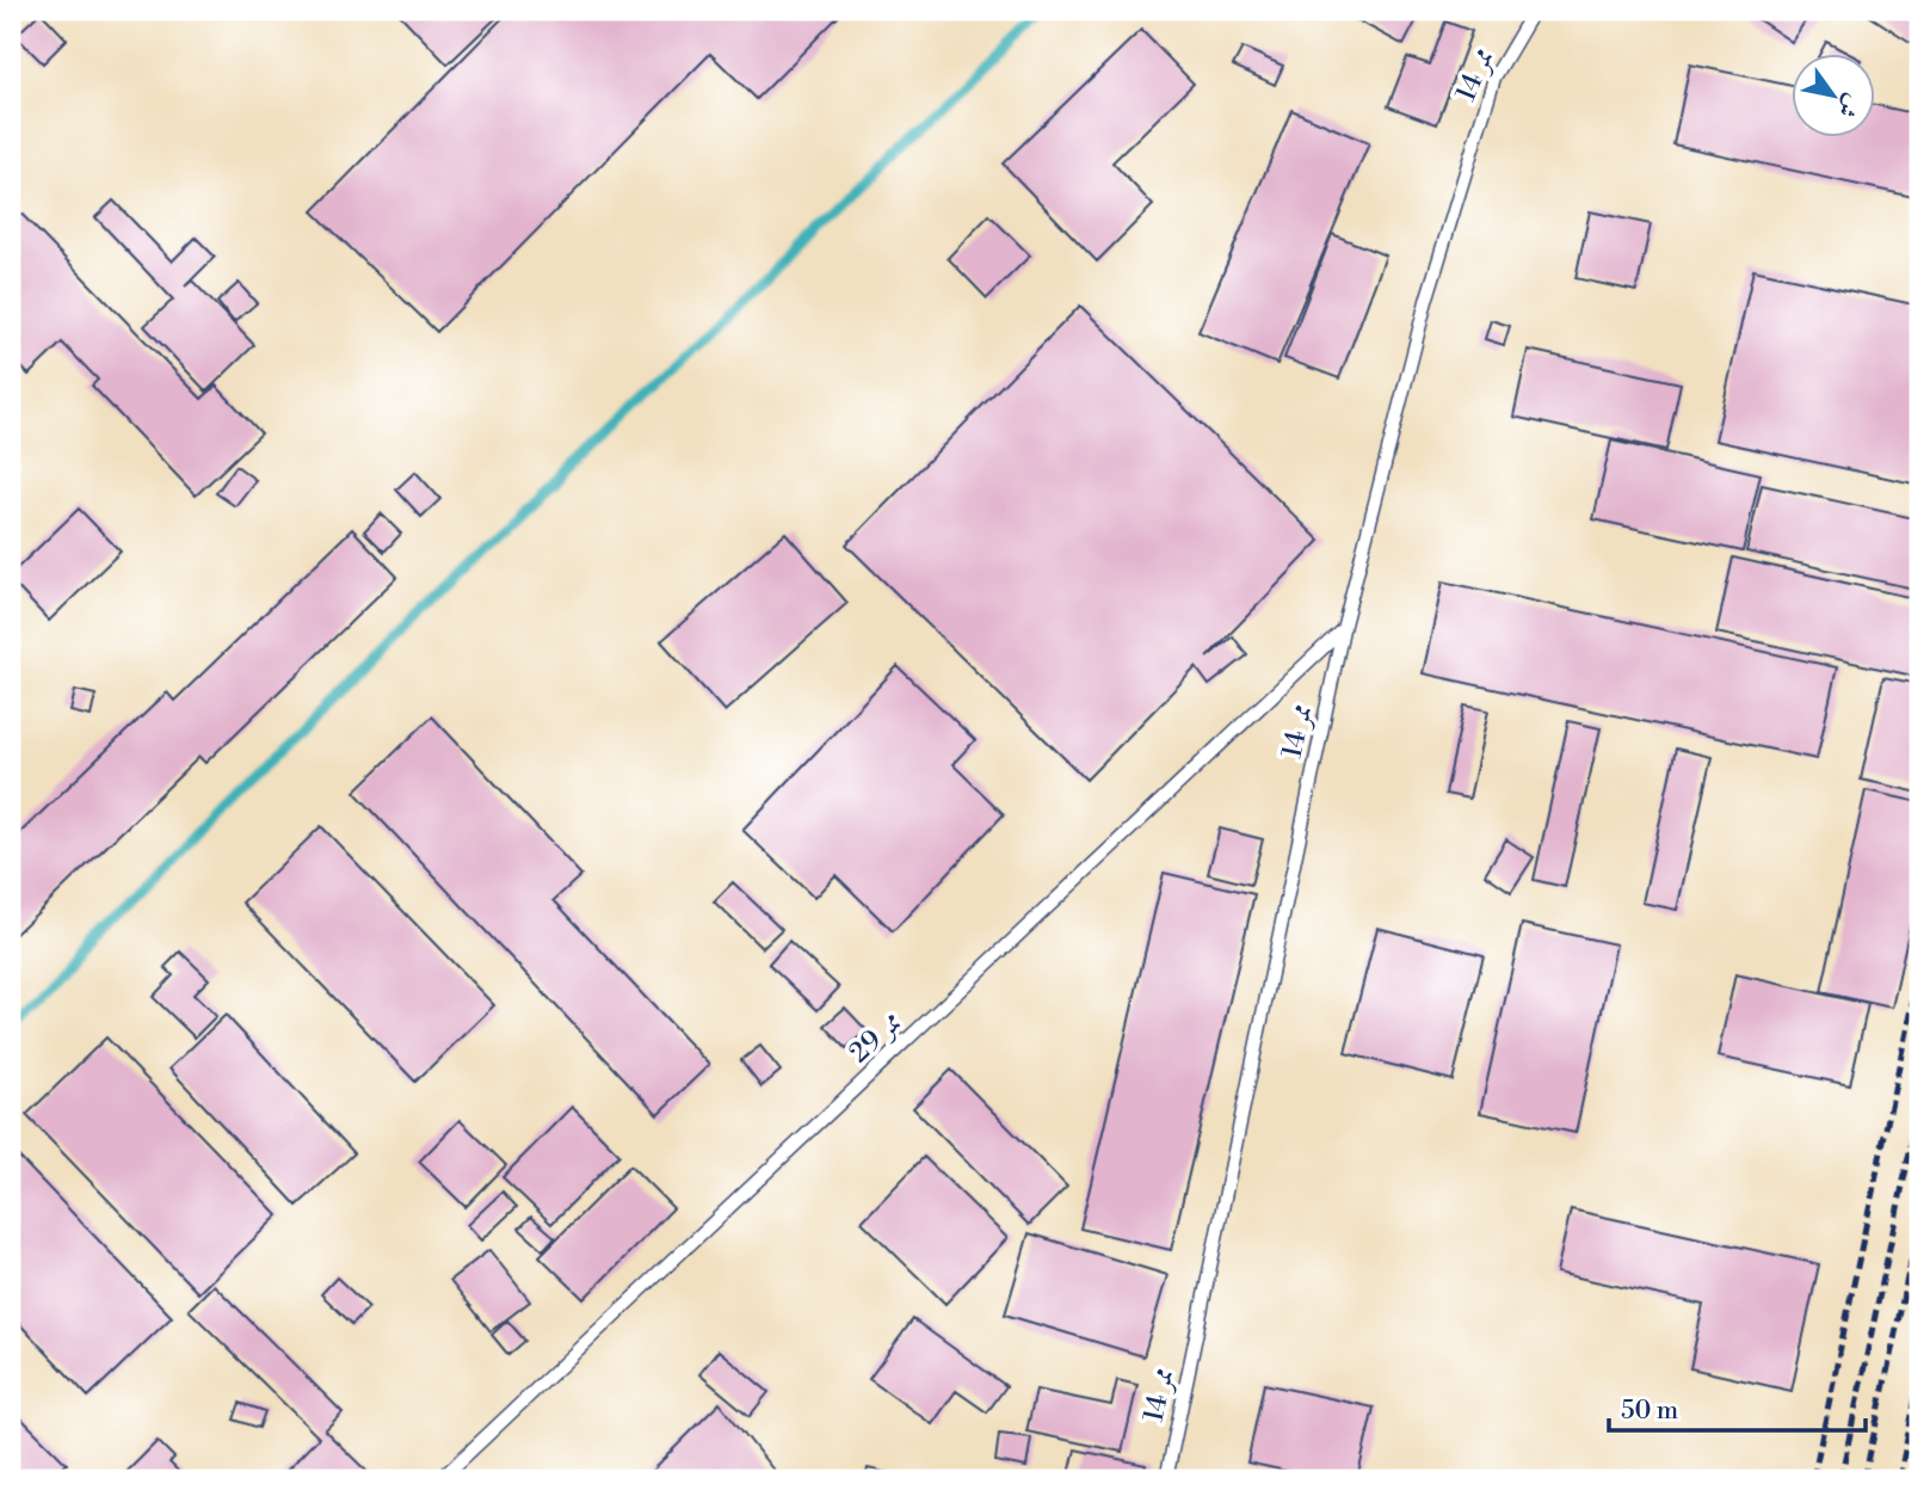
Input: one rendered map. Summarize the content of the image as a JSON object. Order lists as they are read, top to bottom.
{
  "streets": {
    "lane": ["ممر 14", "ممر 29"]
  },
  "crossings": [
    ["ممر 14", "ممر 29"]
  ],
  "scale_bar": "50 m",
  "north": "bottom right"
}
